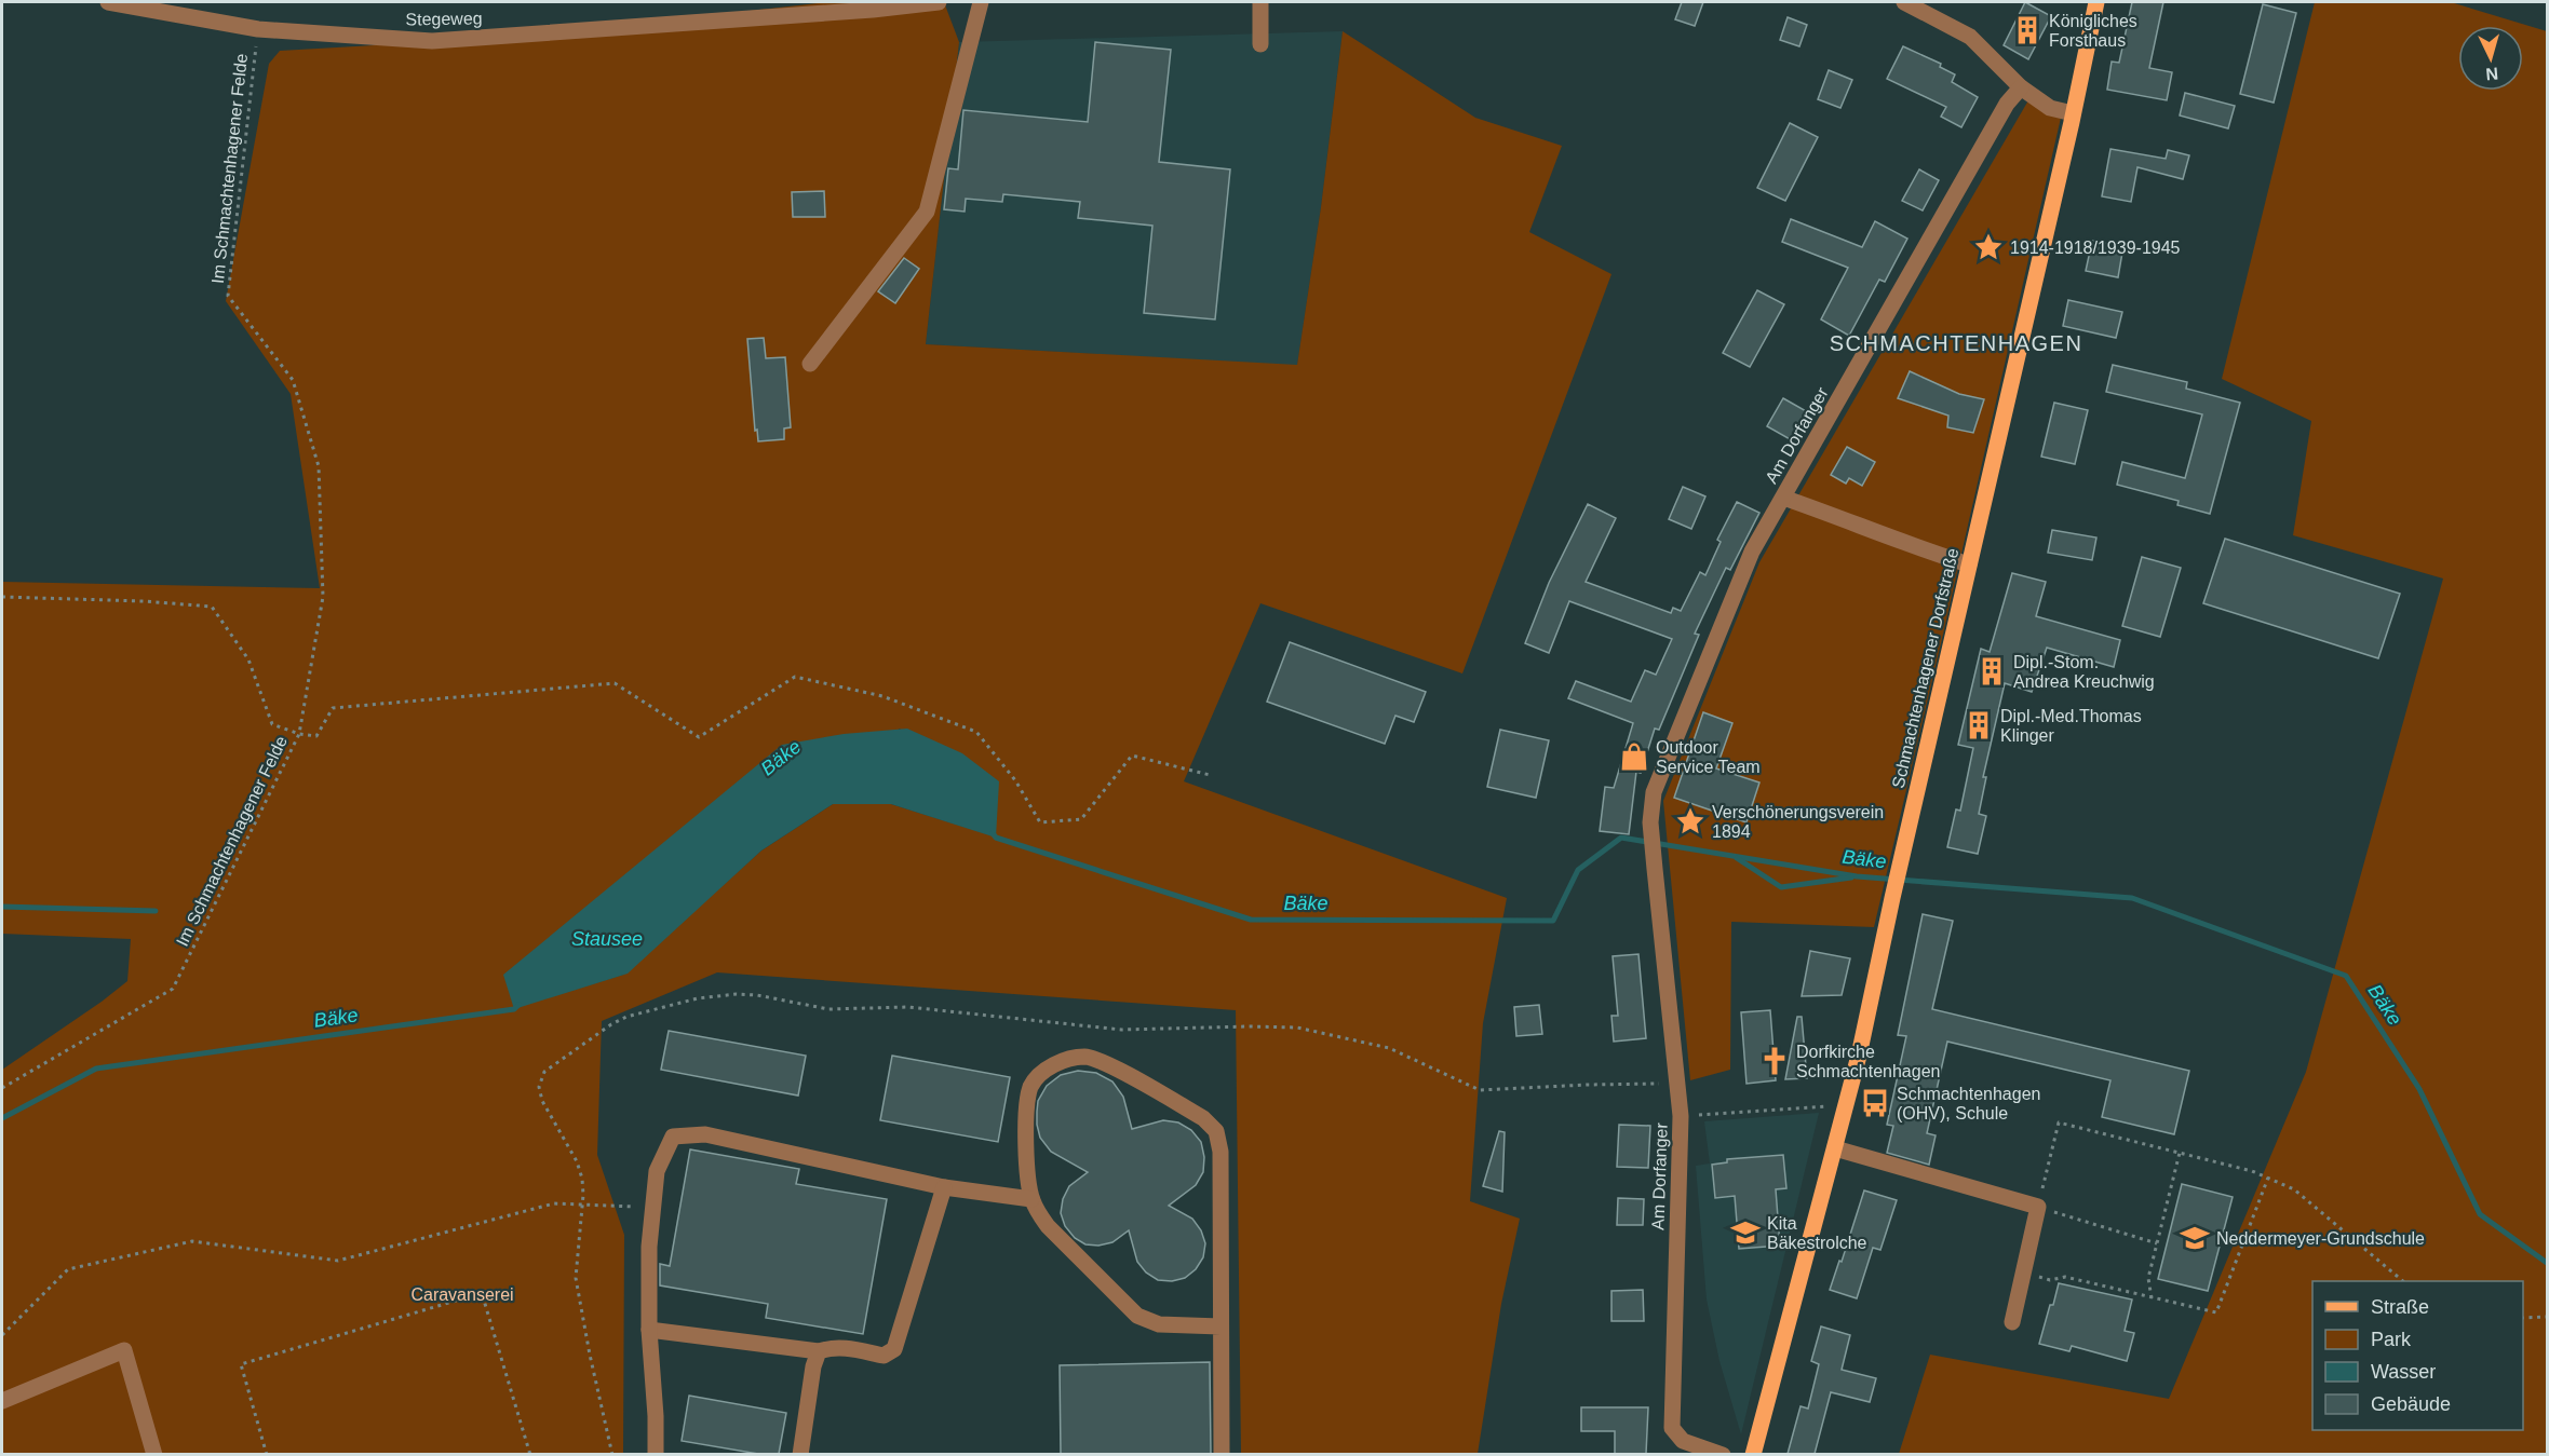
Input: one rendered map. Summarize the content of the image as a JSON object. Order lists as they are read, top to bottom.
{
  "streets": {
    "main road": ["Schmachtenhagener Dorfstraße"],
    "street": ["Stegeweg", "Am Dorfanger"],
    "path": ["Im Schmachtenhagener Felde"]
  },
  "crossings": [
    ["Stegeweg", "Im Schmachtenhagener Felde"]
  ],
  "districts": ["SCHMACHTENHAGEN"],
  "water": ["Bäke", "Stausee"],
  "parks": ["Caravanserei"],
  "places": {
    "building": ["Königliches Forsthaus", "Dipl.-Stom. Andrea Kreuchwig", "Dipl.-Med.Thomas Klinger"],
    "place": ["1914-1918/1939-1945", "Verschönerungsverein 1894"],
    "shop": ["Outdoor Service Team"],
    "church": ["Dorfkirche Schmachtenhagen"],
    "bus stop": ["Schmachtenhagen (OHV), Schule"],
    "school or university": ["Kita Bäkestrolche", "Neddermeyer-Grundschule"]
  },
  "legend": [
    "Straße",
    "Park",
    "Wasser",
    "Gebäude"
  ],
  "north": "bottom"
}
